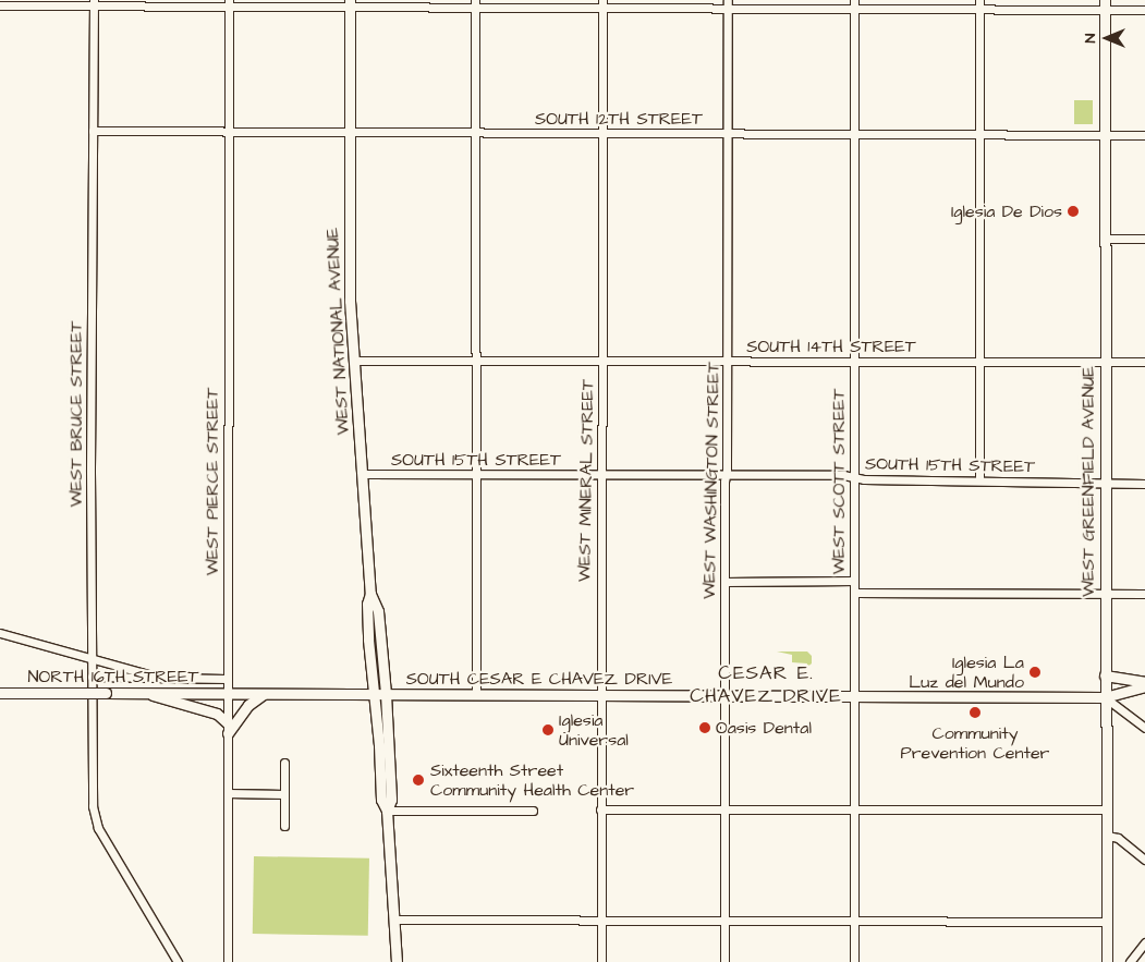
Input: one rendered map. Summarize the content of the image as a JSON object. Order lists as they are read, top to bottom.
{
  "streets": {
    "main road": [
      "WEST NATIONAL AVENUE",
      "WEST GREENFIELD AVENUE",
      "NORTH 16TH STREET",
      "SOUTH CESAR E CHAVEZ DRIVE"
    ],
    "street": [
      "SOUTH 12TH STREET",
      "SOUTH 14TH STREET",
      "WEST BRUCE STREET",
      "SOUTH 15TH STREET",
      "WEST MINERAL STREET",
      "WEST WASHINGTON STREET",
      "WEST PIERCE STREET",
      "WEST SCOTT STREET"
    ]
  },
  "crossings": [
    ["SOUTH 12TH STREET", "WEST NATIONAL AVENUE"],
    ["SOUTH 12TH STREET", "WEST BRUCE STREET"],
    ["SOUTH 12TH STREET", "WEST MINERAL STREET"],
    ["SOUTH 12TH STREET", "WEST WASHINGTON STREET"],
    ["SOUTH 12TH STREET", "WEST PIERCE STREET"],
    ["SOUTH 12TH STREET", "WEST SCOTT STREET"],
    ["SOUTH 12TH STREET", "WEST GREENFIELD AVENUE"],
    ["WEST NATIONAL AVENUE", "SOUTH 14TH STREET"],
    ["WEST NATIONAL AVENUE", "SOUTH 15TH STREET"],
    ["WEST NATIONAL AVENUE", "SOUTH CESAR E CHAVEZ DRIVE"],
    ["SOUTH 14TH STREET", "WEST MINERAL STREET"],
    ["SOUTH 14TH STREET", "WEST WASHINGTON STREET"],
    ["SOUTH 14TH STREET", "WEST SCOTT STREET"],
    ["SOUTH 14TH STREET", "WEST GREENFIELD AVENUE"],
    ["SOUTH 15TH STREET", "WEST MINERAL STREET"],
    ["SOUTH 15TH STREET", "WEST WASHINGTON STREET"],
    ["SOUTH 15TH STREET", "WEST SCOTT STREET"],
    ["SOUTH 15TH STREET", "WEST GREENFIELD AVENUE"],
    ["WEST MINERAL STREET", "SOUTH CESAR E CHAVEZ DRIVE"],
    ["WEST WASHINGTON STREET", "SOUTH CESAR E CHAVEZ DRIVE"],
    ["WEST PIERCE STREET", "NORTH 16TH STREET"],
    ["WEST PIERCE STREET", "SOUTH CESAR E CHAVEZ DRIVE"],
    ["WEST SCOTT STREET", "SOUTH CESAR E CHAVEZ DRIVE"],
    ["WEST GREENFIELD AVENUE", "SOUTH CESAR E CHAVEZ DRIVE"],
    ["NORTH 16TH STREET", "SOUTH CESAR E CHAVEZ DRIVE"]
  ],
  "districts": ["CESAR E. CHAVEZ DRIVE"],
  "places": [
    "Iglesia De Dios",
    "Iglesia La Luz del Mundo",
    "Community Prevention Center",
    "Oasis Dental",
    "Iglesia Universal",
    "Sixteenth Street Community Health Center"
  ],
  "north": "left"
}
